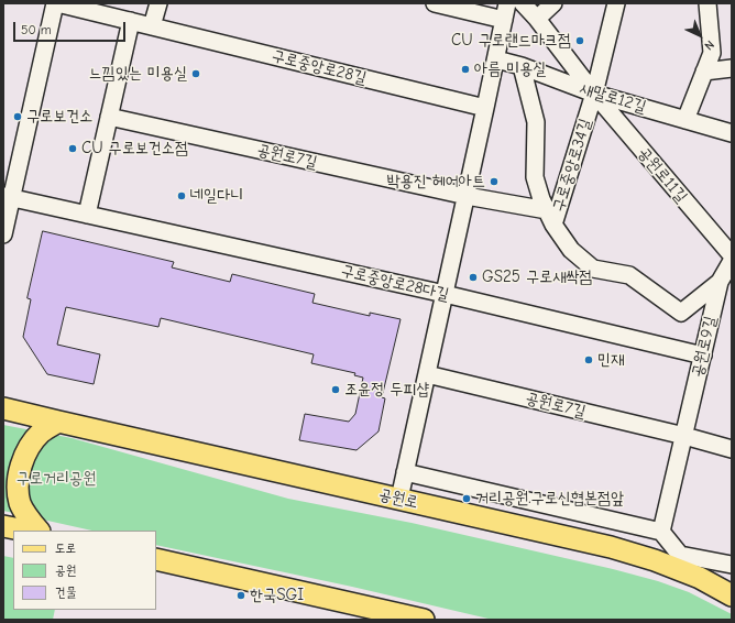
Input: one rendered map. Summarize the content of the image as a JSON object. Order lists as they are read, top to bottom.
{
  "streets": {
    "main road": ["공원로"],
    "street": [
      "구로중앙로28길",
      "새말로12길",
      "공원로7길",
      "구로중앙로34길",
      "공원로11길",
      "구로중앙로28다길",
      "공원로9길"
    ]
  },
  "crossings": [
    ["구로중앙로28길", "구로중앙로28다길"],
    ["새말로12길", "구로중앙로34길"],
    ["새말로12길", "공원로11길"],
    ["공원로7길", "구로중앙로34길"],
    ["공원로7길", "공원로9길"],
    ["구로중앙로34길", "공원로11길"],
    ["구로중앙로28다길", "공원로9길"],
    ["공원로9길", "공원로"]
  ],
  "parks": ["구로거리공원"],
  "places": [
    "CU 구로랜드마크점",
    "아름 미용실",
    "느낌있는 미용실",
    "구로보건소",
    "CU 구로보건소점",
    "박용진 헤어아트",
    "네일다니",
    "GS25 구로새싹점",
    "민재",
    "조윤정 두피샵",
    "거리공원.구로신협본점앞",
    "한국SGI"
  ],
  "legend": ["도로", "공원", "건물"],
  "scale_bar": "50 m",
  "north": "bottom right"
}
